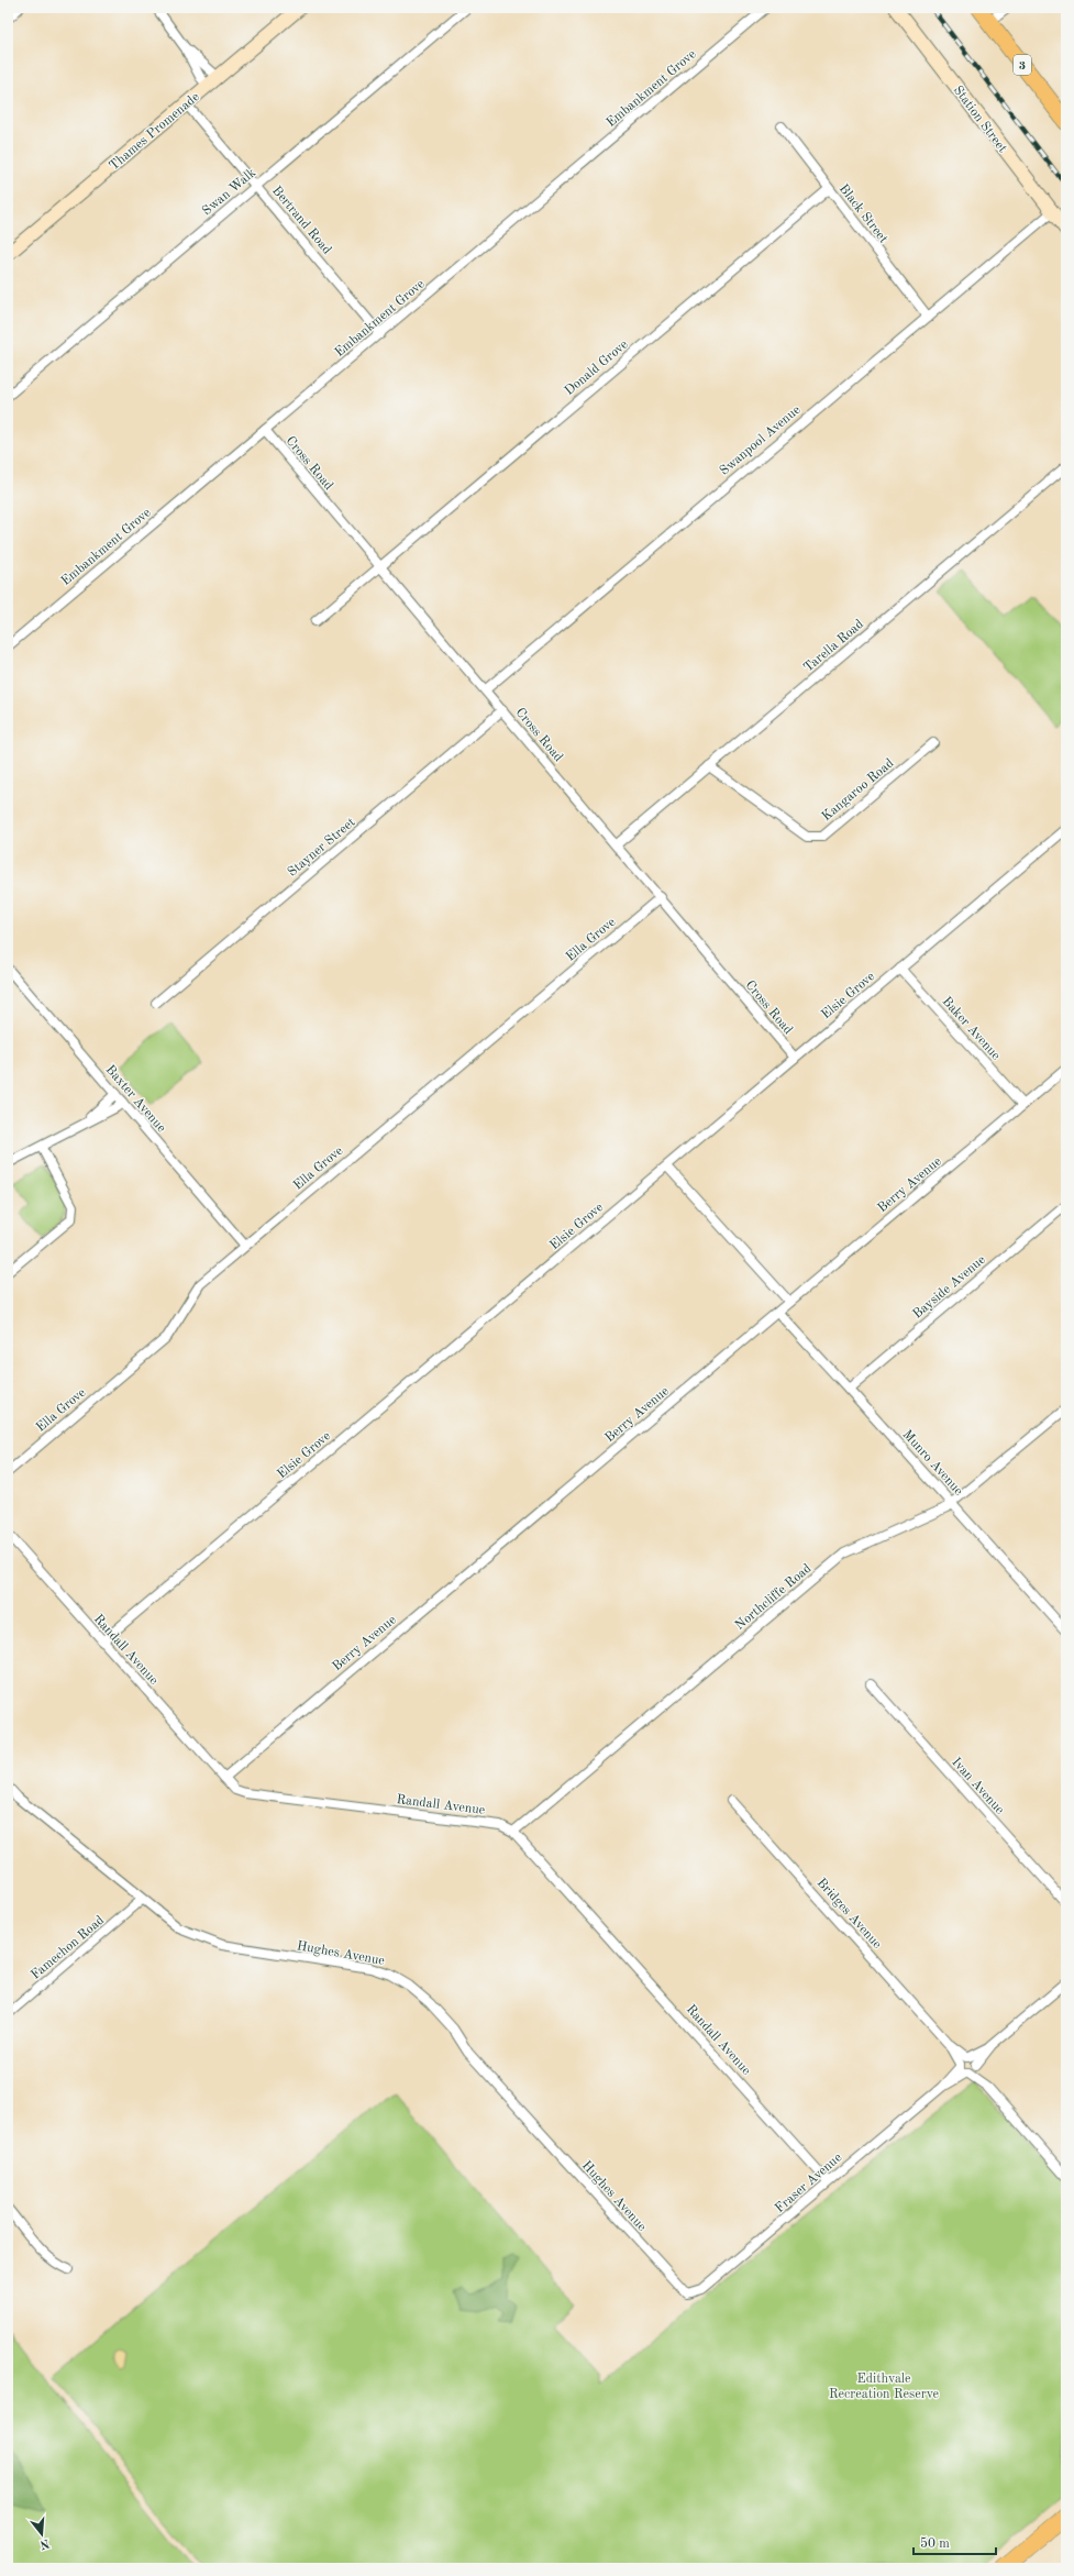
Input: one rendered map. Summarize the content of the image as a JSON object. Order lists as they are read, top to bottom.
{
  "streets": {
    "highway": ["3"],
    "main road": ["Station Street", "Thames Promenade"],
    "street": [
      "Embankment Grove",
      "Swan Walk",
      "Black Street",
      "Bertrand Road",
      "Donald Grove",
      "Swanpool Avenue",
      "Cross Road",
      "Tarella Road",
      "Kangaroo Road",
      "Stayner Street",
      "Ella Grove",
      "Elsie Grove",
      "Baker Avenue",
      "Baxter Avenue",
      "Berry Avenue",
      "Bayside Avenue",
      "Munro Avenue",
      "Northcliffe Road",
      "Randall Avenue",
      "Ivan Avenue",
      "Bridges Avenue",
      "Famechon Road",
      "Hughes Avenue",
      "Fraser Avenue"
    ]
  },
  "crossings": [
    ["Embankment Grove", "Bertrand Road"],
    ["Embankment Grove", "Cross Road"],
    ["Station Street", "Swanpool Avenue"],
    ["Thames Promenade", "Bertrand Road"],
    ["Swan Walk", "Bertrand Road"],
    ["Black Street", "Donald Grove"],
    ["Black Street", "Swanpool Avenue"],
    ["Donald Grove", "Cross Road"],
    ["Swanpool Avenue", "Cross Road"],
    ["Cross Road", "Tarella Road"],
    ["Cross Road", "Stayner Street"],
    ["Cross Road", "Ella Grove"],
    ["Cross Road", "Elsie Grove"],
    ["Tarella Road", "Kangaroo Road"],
    ["Ella Grove", "Baxter Avenue"],
    ["Elsie Grove", "Baker Avenue"],
    ["Elsie Grove", "Randall Avenue"],
    ["Baker Avenue", "Berry Avenue"],
    ["Berry Avenue", "Munro Avenue"],
    ["Berry Avenue", "Randall Avenue"],
    ["Bayside Avenue", "Munro Avenue"],
    ["Munro Avenue", "Northcliffe Road"],
    ["Northcliffe Road", "Randall Avenue"],
    ["Randall Avenue", "Fraser Avenue"],
    ["Bridges Avenue", "Fraser Avenue"],
    ["Famechon Road", "Hughes Avenue"],
    ["Hughes Avenue", "Fraser Avenue"]
  ],
  "parks": ["Edithvale Recreation Reserve"],
  "scale_bar": "50 m",
  "north": "bottom"
}
